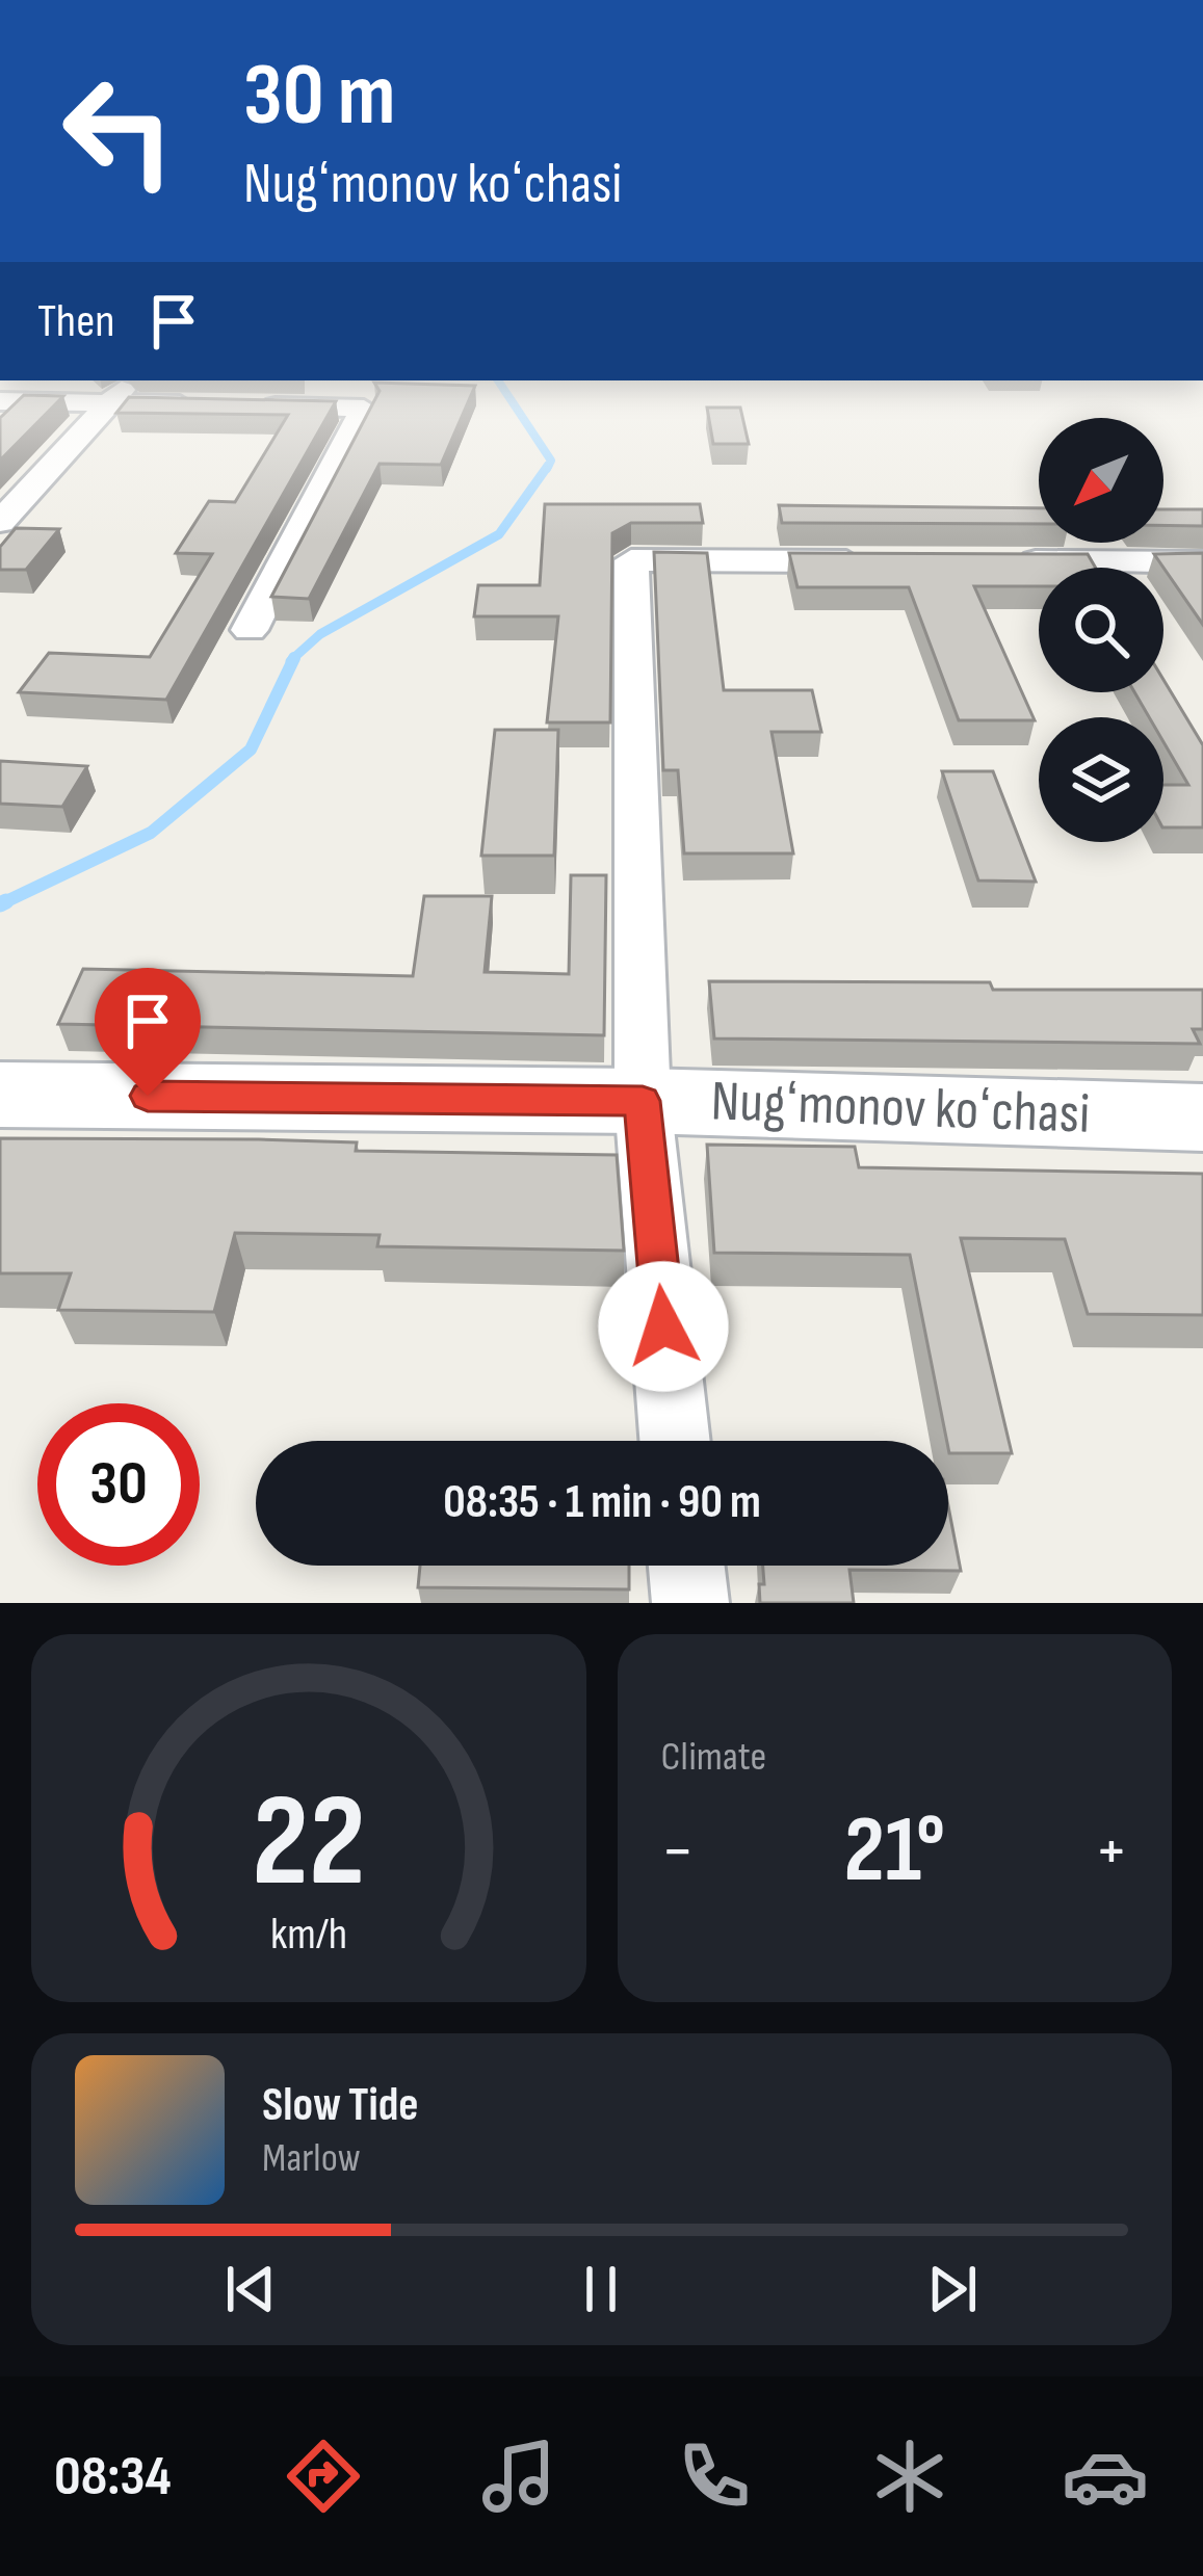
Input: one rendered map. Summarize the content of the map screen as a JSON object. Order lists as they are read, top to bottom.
{
  "streets": {
    "main road": ["Nugʻmonov koʻchasi"]
  },
  "north": "bottom left",
  "page": {
    "turn": ["30 m", "Nugʻmonov koʻchasi"],
    "then": "Then",
    "limit": "30",
    "trip": "08:35 · 1 min · 90 m",
    "tile": "Climate",
    "heat": ["−", "21°", "+"],
    "song": ["Slow Tide", "Marlow"],
    "tabs": "08:34",
    "gauge": ["22", "km/h"]
  }
}
